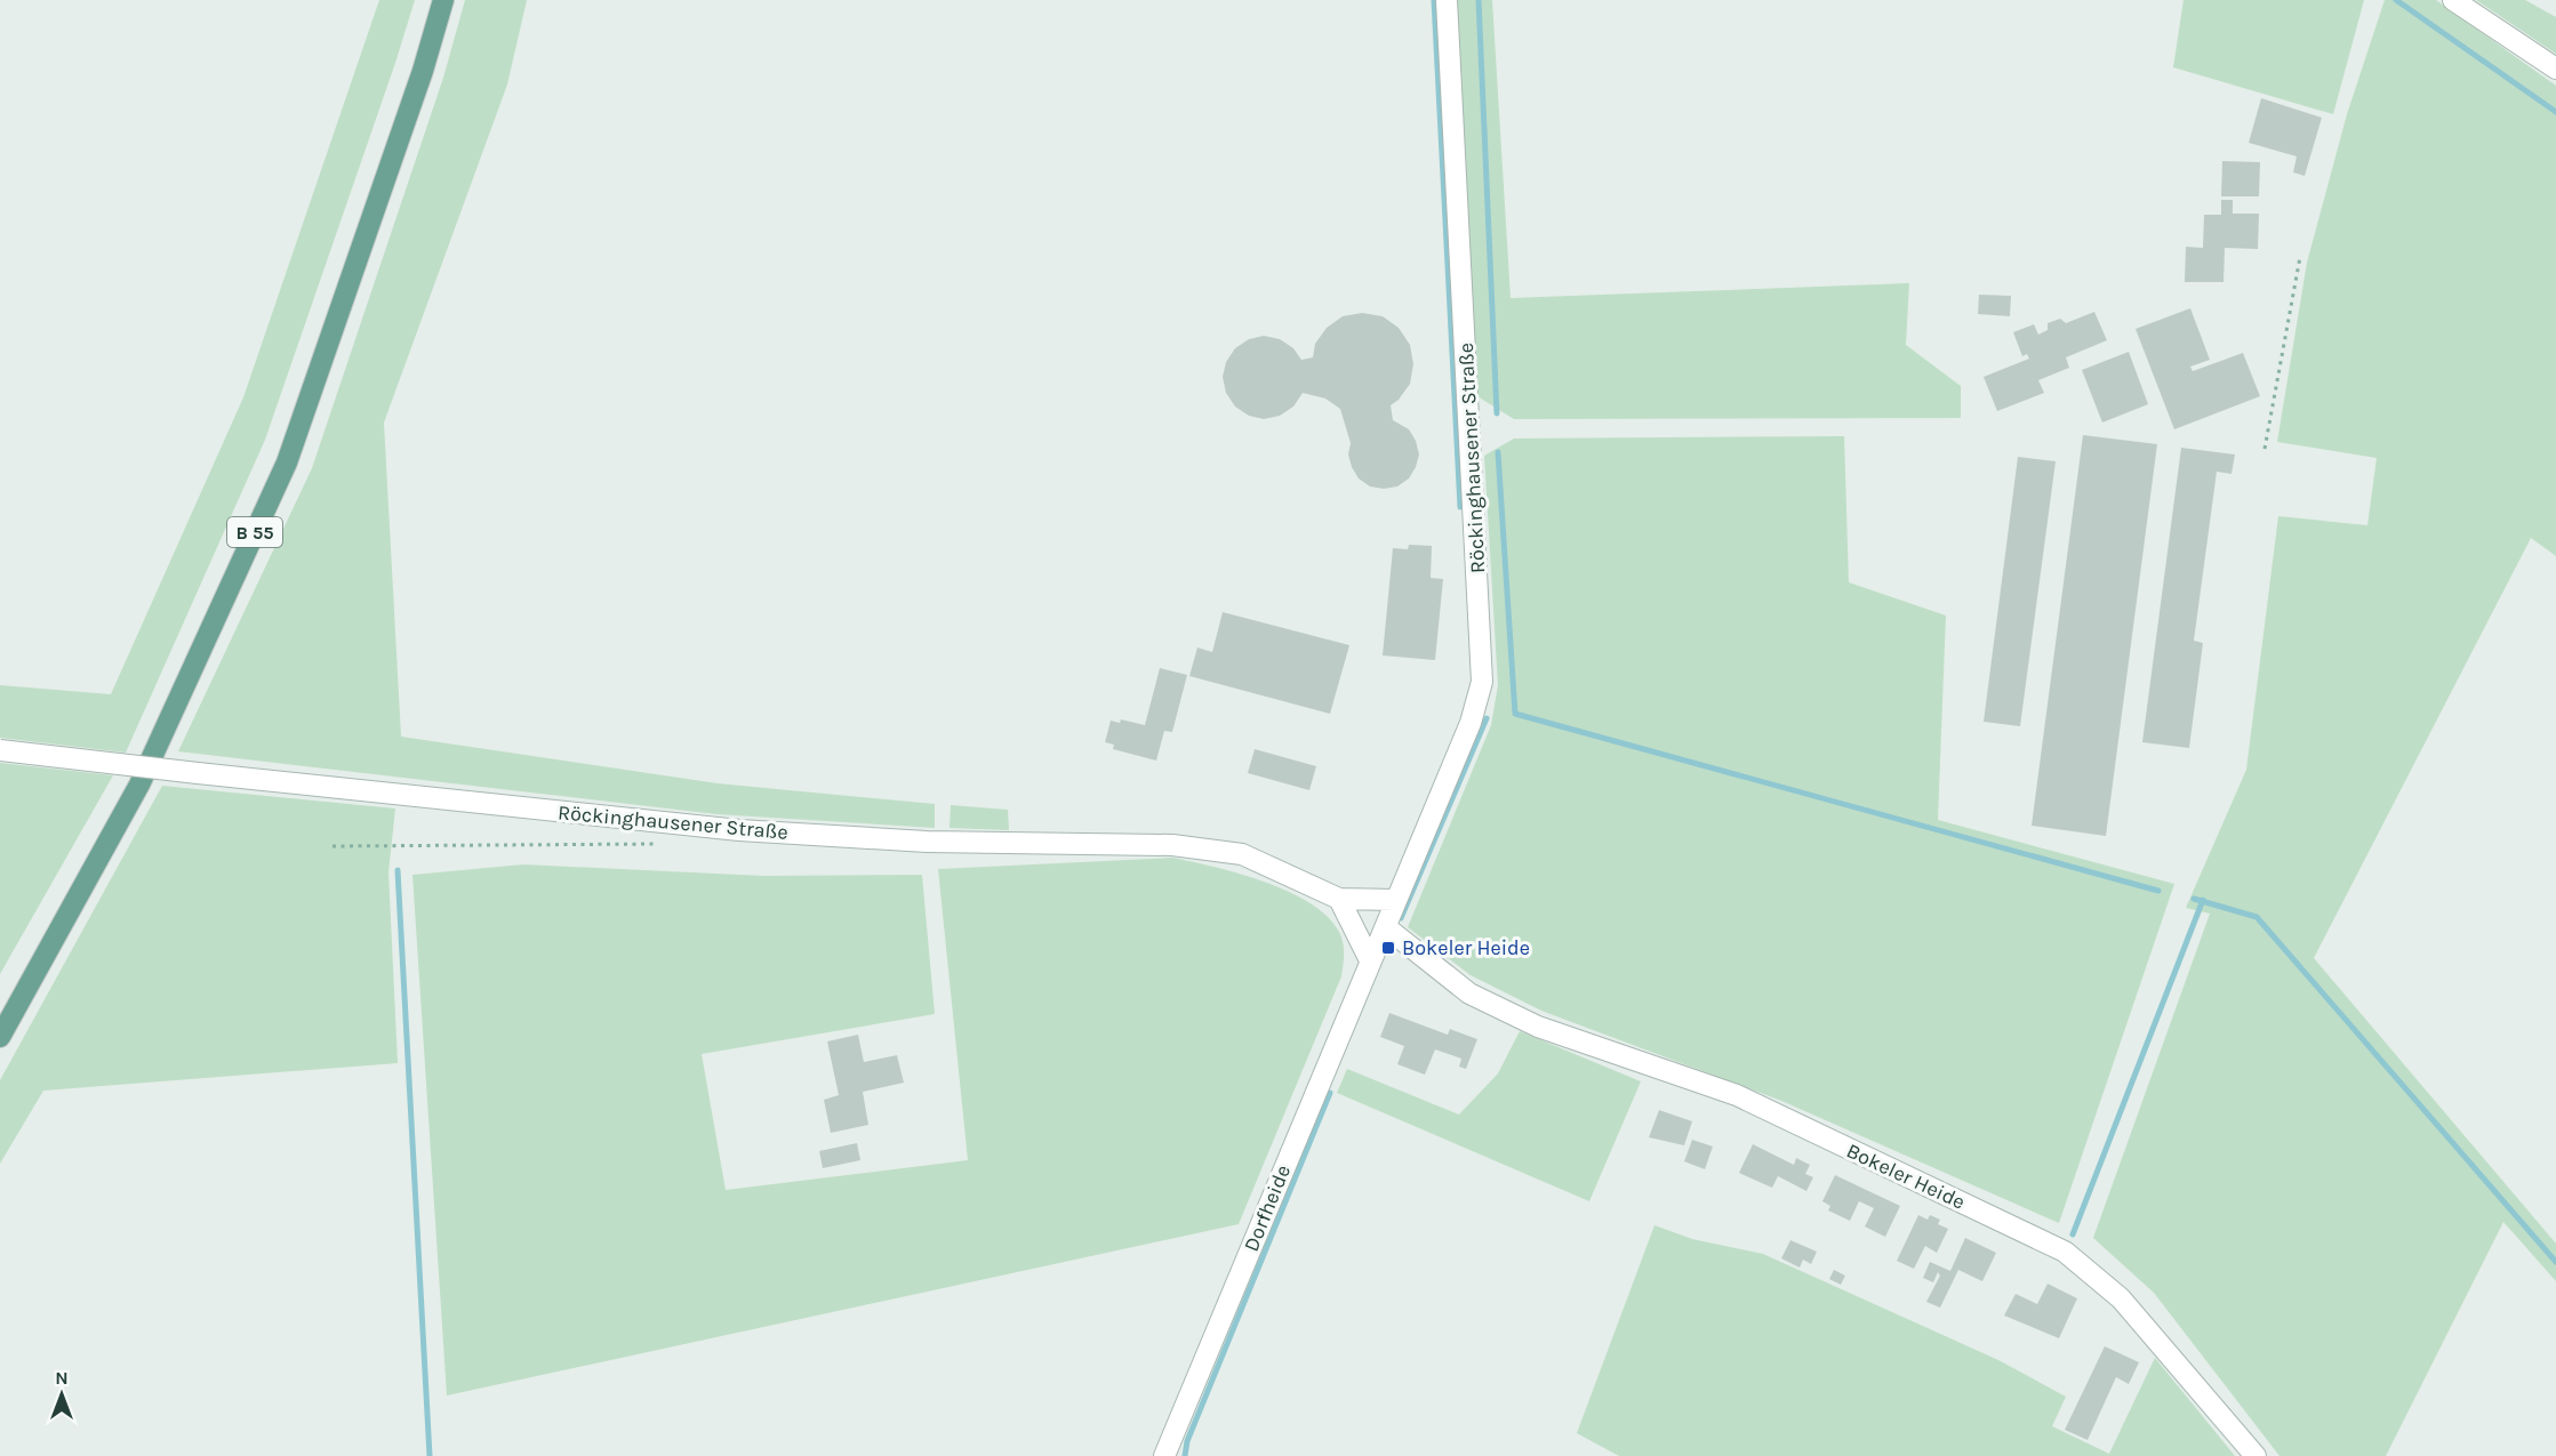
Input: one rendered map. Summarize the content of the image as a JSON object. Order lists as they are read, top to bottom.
{
  "streets": {
    "main road": ["B 55"],
    "street": ["Röckinghausener Straße", "Bokeler Heide", "Dorfheide"]
  },
  "crossings": [
    ["Röckinghausener Straße", "Bokeler Heide"],
    ["Röckinghausener Straße", "Dorfheide"]
  ],
  "places": {
    "transit": ["Bokeler Heide"]
  },
  "north": "top"
}
